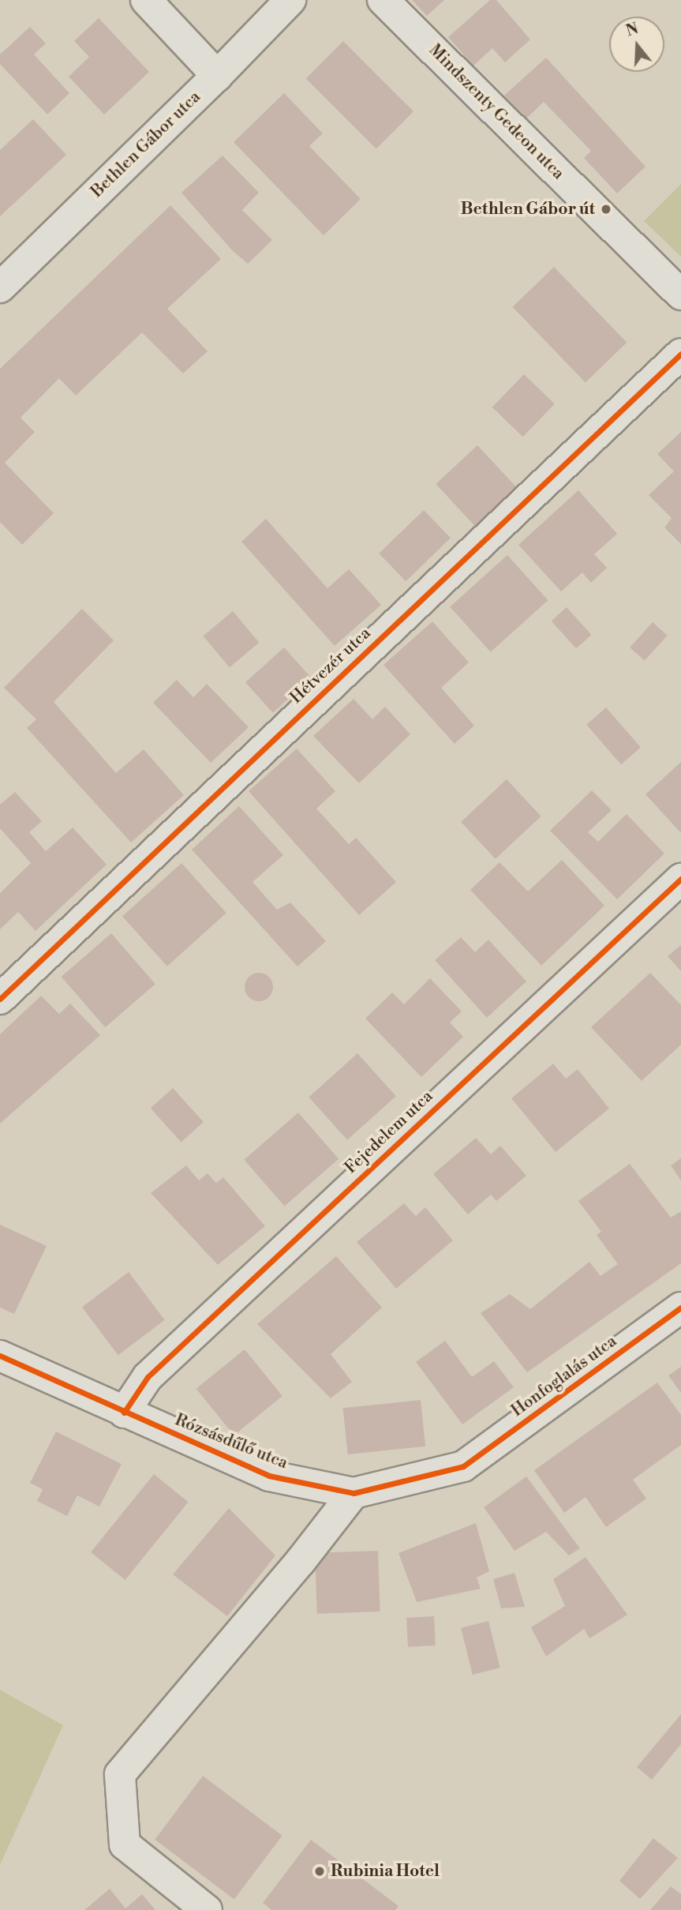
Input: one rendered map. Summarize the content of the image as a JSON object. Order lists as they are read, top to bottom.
{
  "streets": {
    "street": [
      "Mindszenty Gedeon utca",
      "Bethlen Gábor utca",
      "Hétvezér utca",
      "Fejedelem utca",
      "Honfoglalás utca",
      "Rózsásdűlő utca"
    ]
  },
  "crossings": [
    ["Fejedelem utca", "Rózsásdűlő utca"],
    ["Honfoglalás utca", "Rózsásdűlő utca"]
  ],
  "places": ["Bethlen Gábor út", "Rubinia Hotel"],
  "north": "top"
}
